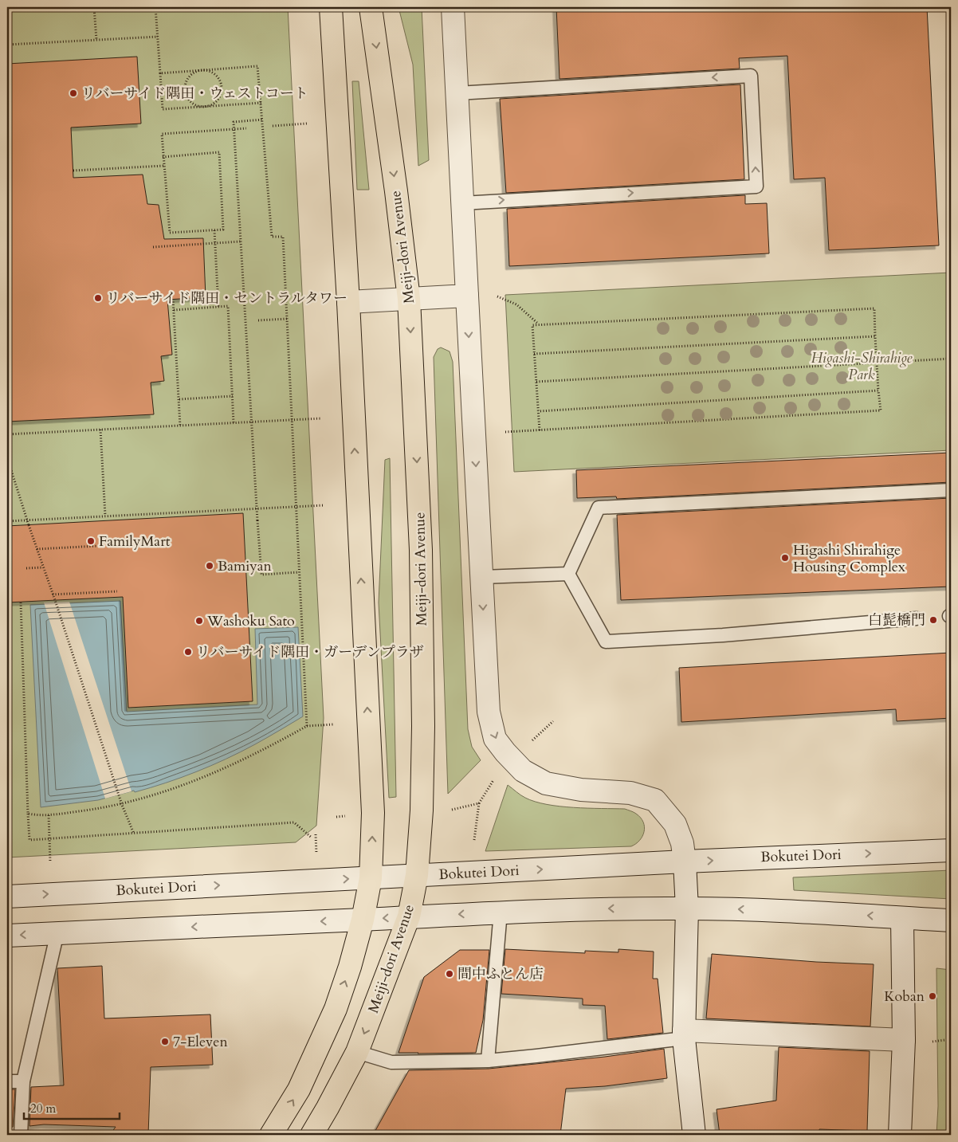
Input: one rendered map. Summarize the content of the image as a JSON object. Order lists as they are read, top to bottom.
{
  "streets": {
    "main road": ["Meiji-dori Avenue", "Bokutei Dori"]
  },
  "crossings": [
    ["Meiji-dori Avenue", "Bokutei Dori"]
  ],
  "parks": ["Higashi-Shirahige Park"],
  "places": [
    "リバーサイド隅田・ウェストコート",
    "リバーサイド隅田・セントラルタワー",
    "FamilyMart",
    "Higashi Shirahige Housing Complex",
    "Bamiyan",
    "白髭橋門",
    "Washoku Sato",
    "リバーサイド隅田・ガーデンプラザ",
    "間中ふとん店",
    "Koban",
    "7-Eleven"
  ],
  "scale_bar": "20 m"
}
